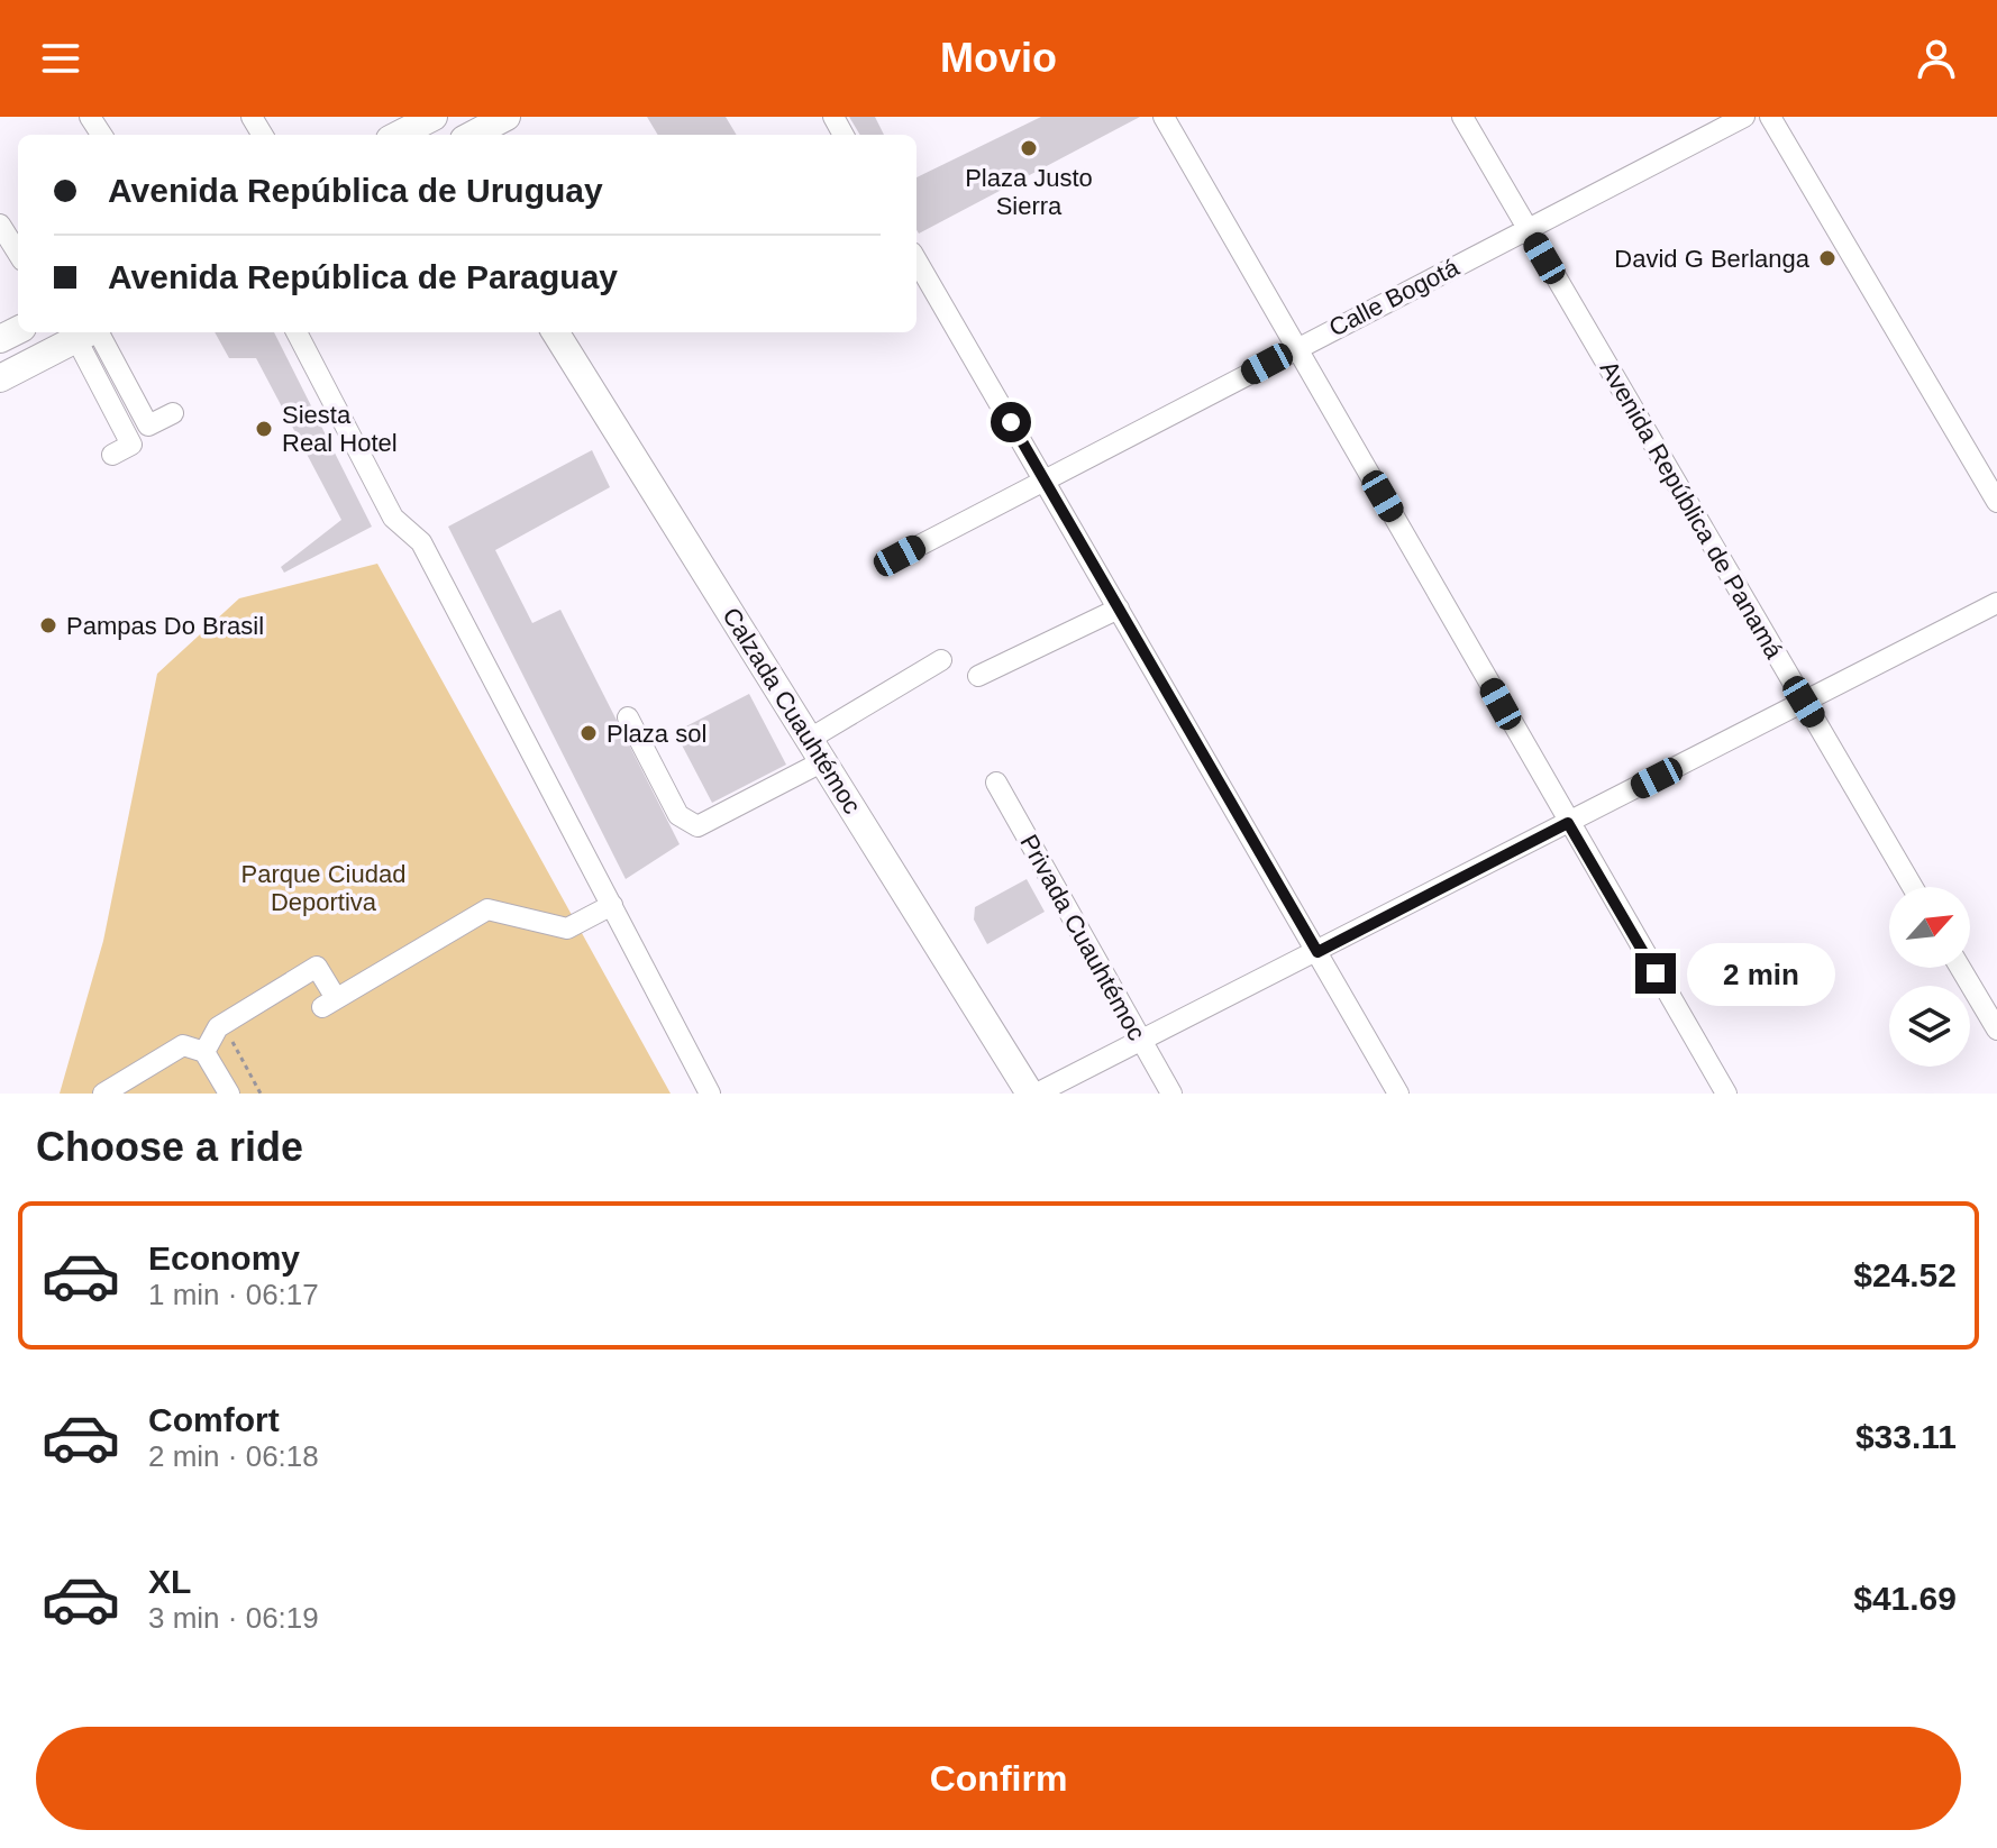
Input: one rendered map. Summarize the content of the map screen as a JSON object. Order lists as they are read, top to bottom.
{
  "streets": {
    "main road": ["Calzada Cuauhtémoc"],
    "street": ["Calle Bogotá", "Avenida República de Panamá", "Privada Cuauhtémoc"]
  },
  "crossings": [
    ["Calle Bogotá", "Avenida República de Panamá"]
  ],
  "parks": ["Parque Ciudad Deportiva"],
  "places": [
    "Plaza Justo Sierra",
    "David G Berlanga",
    "Siesta Real Hotel",
    "Pampas Do Brasil",
    "Plaza sol"
  ],
  "north": "top right",
  "page": {
    "header": "Movio",
    "banner": ["Avenida República de Uruguay", "Avenida República de Paraguay"],
    "bubble": "2 min",
    "heading": "Choose a ride",
    "list": [
      {
        "name": "Economy",
        "note": "1 min · 06:17",
        "value": "$24.52"
      },
      {
        "name": "Comfort",
        "note": "2 min · 06:18",
        "value": "$33.11"
      },
      {
        "name": "XL",
        "note": "3 min · 06:19",
        "value": "$41.69"
      }
    ],
    "buttons": "Confirm"
  }
}
